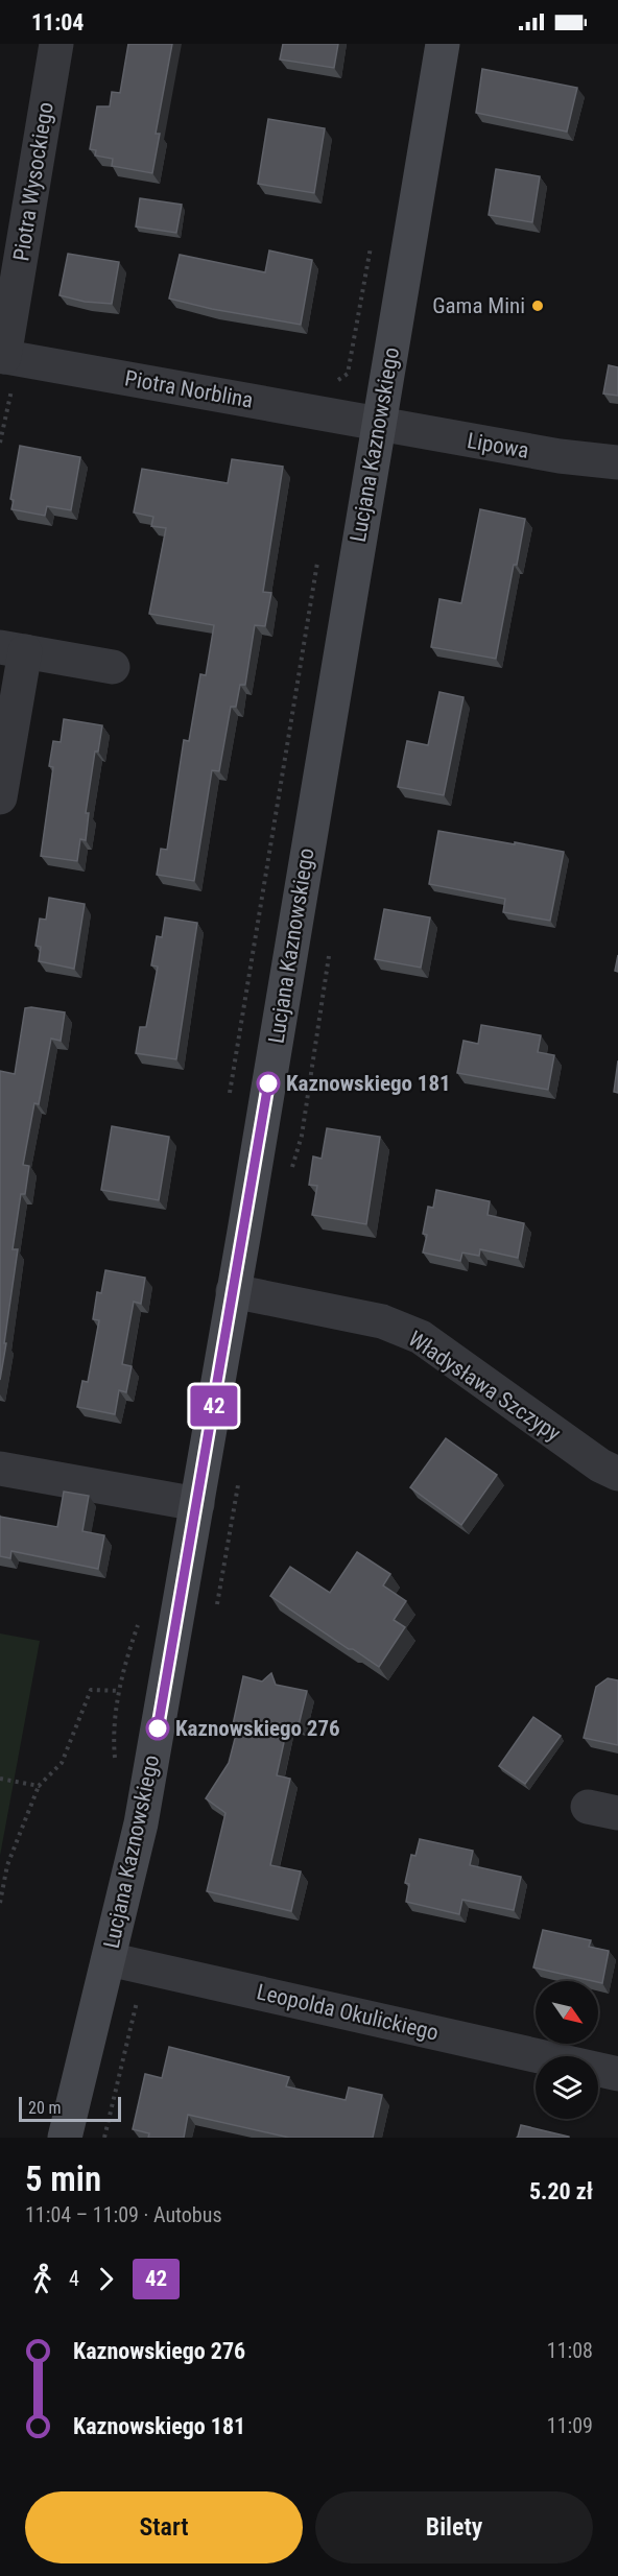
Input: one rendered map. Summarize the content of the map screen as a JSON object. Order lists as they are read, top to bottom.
{
  "streets": {
    "street": [
      "Piotra Wysockiego",
      "Piotra Norblina",
      "Lucjana Kaznowskiego",
      "Lipowa",
      "Władysława Szczypy",
      "Leopolda Okulickiego"
    ]
  },
  "crossings": [
    ["Piotra Wysockiego", "Piotra Norblina"],
    ["Piotra Norblina", "Lucjana Kaznowskiego"],
    ["Piotra Norblina", "Lipowa"],
    ["Lucjana Kaznowskiego", "Lipowa"],
    ["Lucjana Kaznowskiego", "Władysława Szczypy"],
    ["Lucjana Kaznowskiego", "Leopolda Okulickiego"]
  ],
  "places": ["Gama Mini", "Kaznowskiego 181", "Kaznowskiego 276"],
  "lines": ["bus line 42"],
  "scale_bar": "20 m",
  "north": "bottom right",
  "page": {
    "status": "11:04",
    "on_map": "42",
    "scale": "20 m",
    "heading": ["5 min", "11:04 – 11:09 · Autobus", "5.20 zł"],
    "legs": ["4", "42"],
    "list": [
      {
        "name": "Kaznowskiego 276",
        "value": "11:08"
      },
      {
        "name": "Kaznowskiego 181",
        "value": "11:09"
      }
    ],
    "buttons": ["Start", "Bilety"]
  }
}
